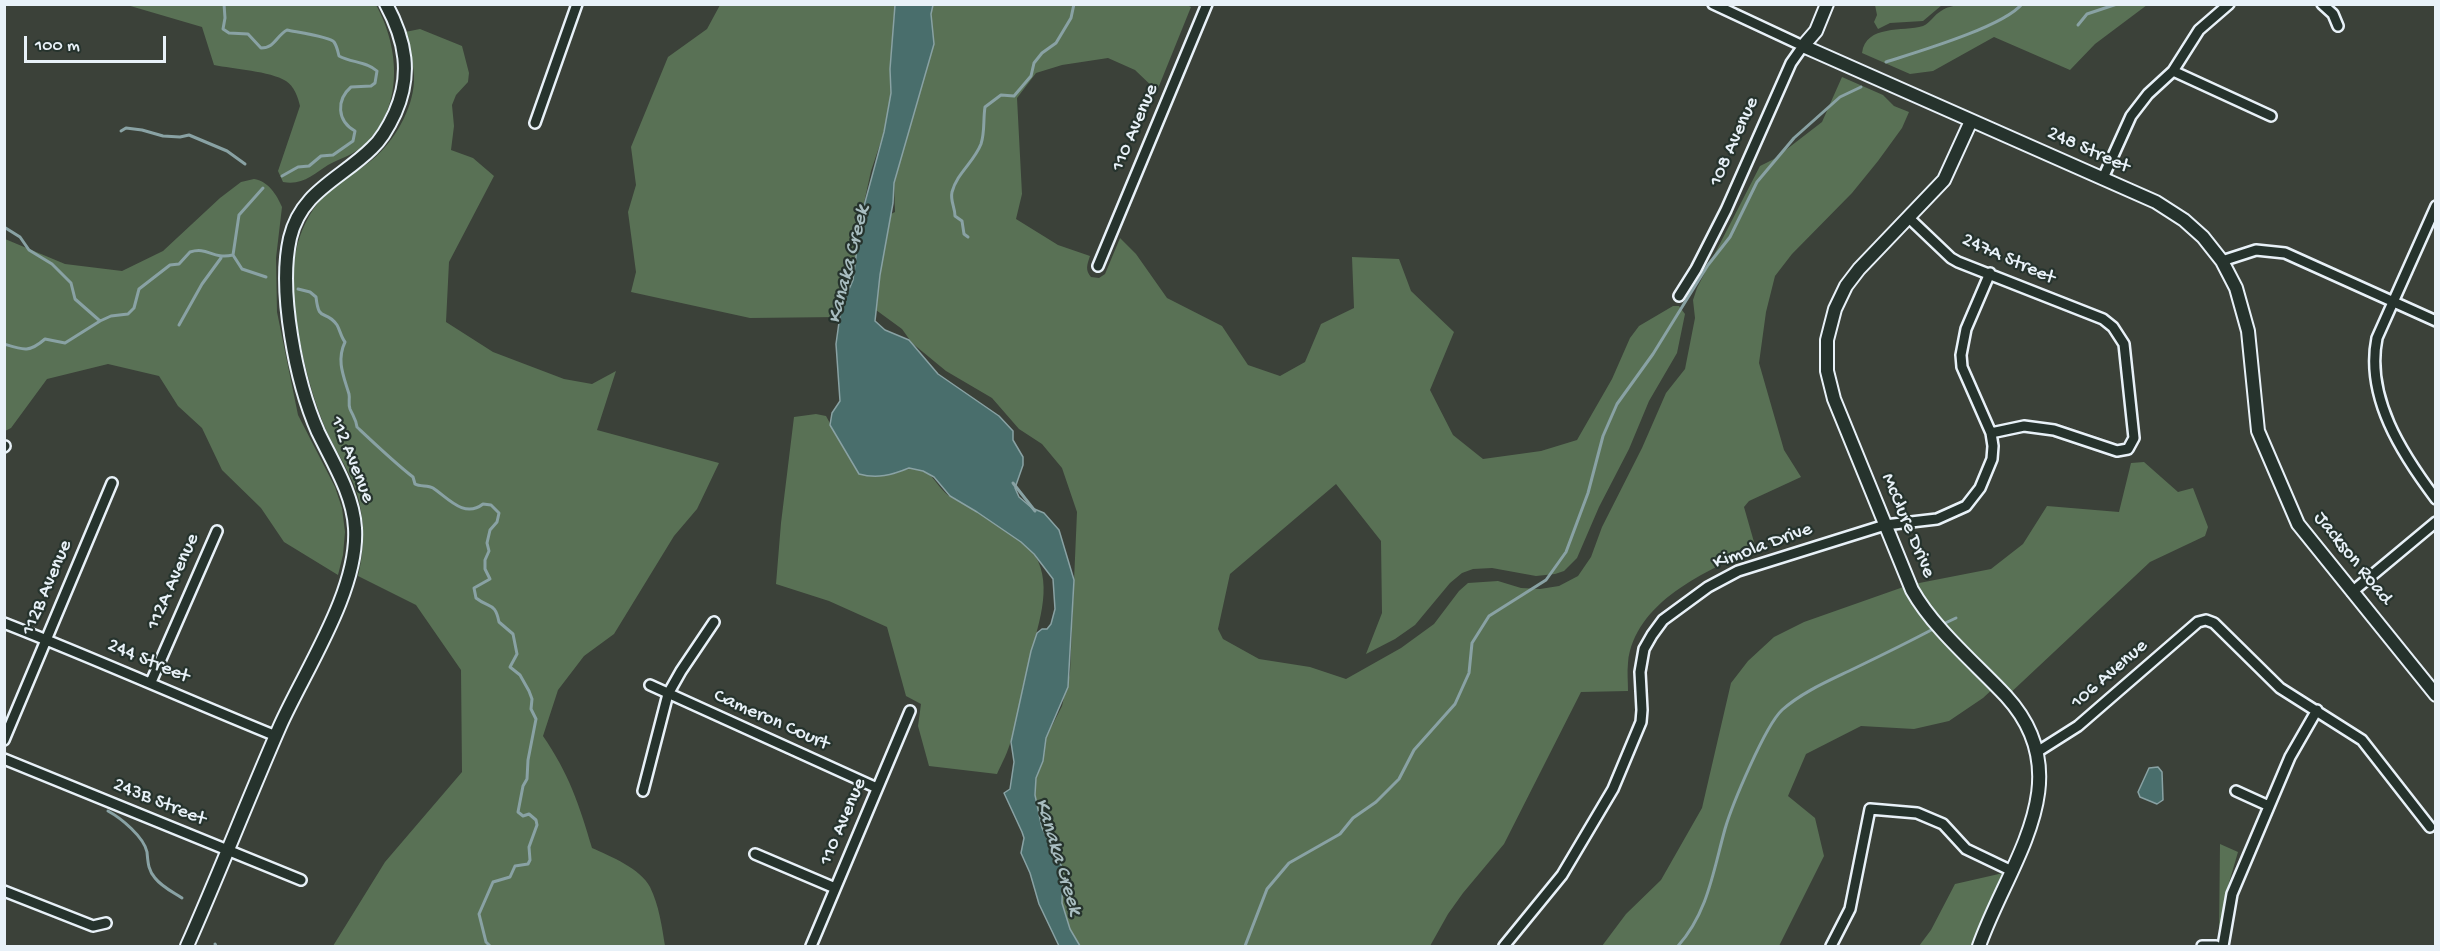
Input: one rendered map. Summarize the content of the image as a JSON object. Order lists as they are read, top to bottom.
{
  "streets": {
    "main road": [
      "108 Avenue",
      "248 Street",
      "112 Avenue",
      "McClure Drive",
      "Jackson Road"
    ],
    "street": [
      "110 Avenue",
      "247A Street",
      "Kimola Drive",
      "112A Avenue",
      "112B Avenue",
      "244 Street",
      "106 Avenue",
      "Cameron Court",
      "243B Street"
    ]
  },
  "crossings": [
    ["110 Avenue", "Cameron Court"],
    ["108 Avenue", "248 Street"],
    ["248 Street", "McClure Drive"],
    ["248 Street", "Jackson Road"],
    ["247A Street", "McClure Drive"],
    ["247A Street", "Kimola Drive"],
    ["112 Avenue", "244 Street"],
    ["112 Avenue", "243B Street"],
    ["McClure Drive", "Kimola Drive"],
    ["McClure Drive", "106 Avenue"],
    ["112A Avenue", "244 Street"],
    ["112B Avenue", "244 Street"]
  ],
  "water": ["Kanaka Creek"],
  "scale_bar": "100 m"
}
